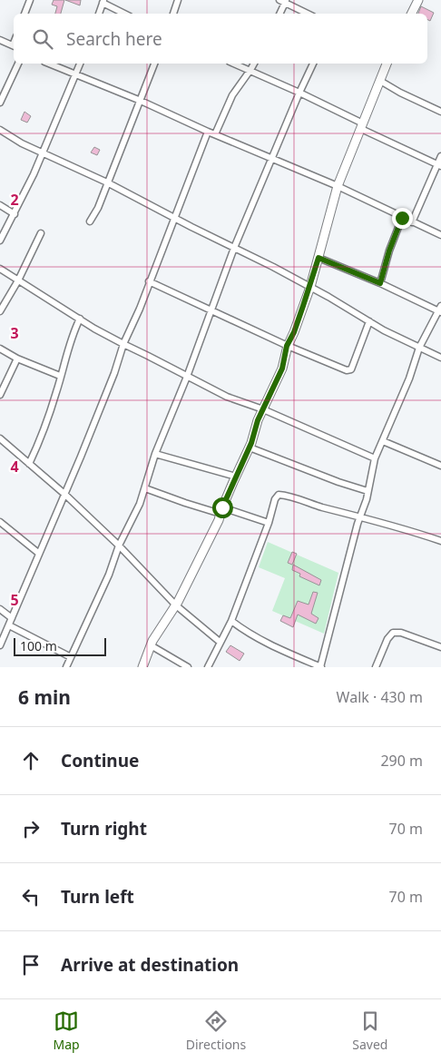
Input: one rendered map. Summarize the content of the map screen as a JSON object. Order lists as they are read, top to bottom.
{
  "scale_bar": "100 m",
  "page": {
    "search": "Search here",
    "scale": "100 m",
    "heading": ["6 min", "Walk · 430 m"],
    "list": [
      ["Continue", "290 m"],
      ["Turn right", "70 m"],
      ["Turn left", "70 m"],
      "Arrive at destination"
    ],
    "nav": ["Map", "Directions", "Saved"]
  },
  "grid": {
    "rows": [
      "2",
      "3",
      "4",
      "5"
    ]
  }
}
